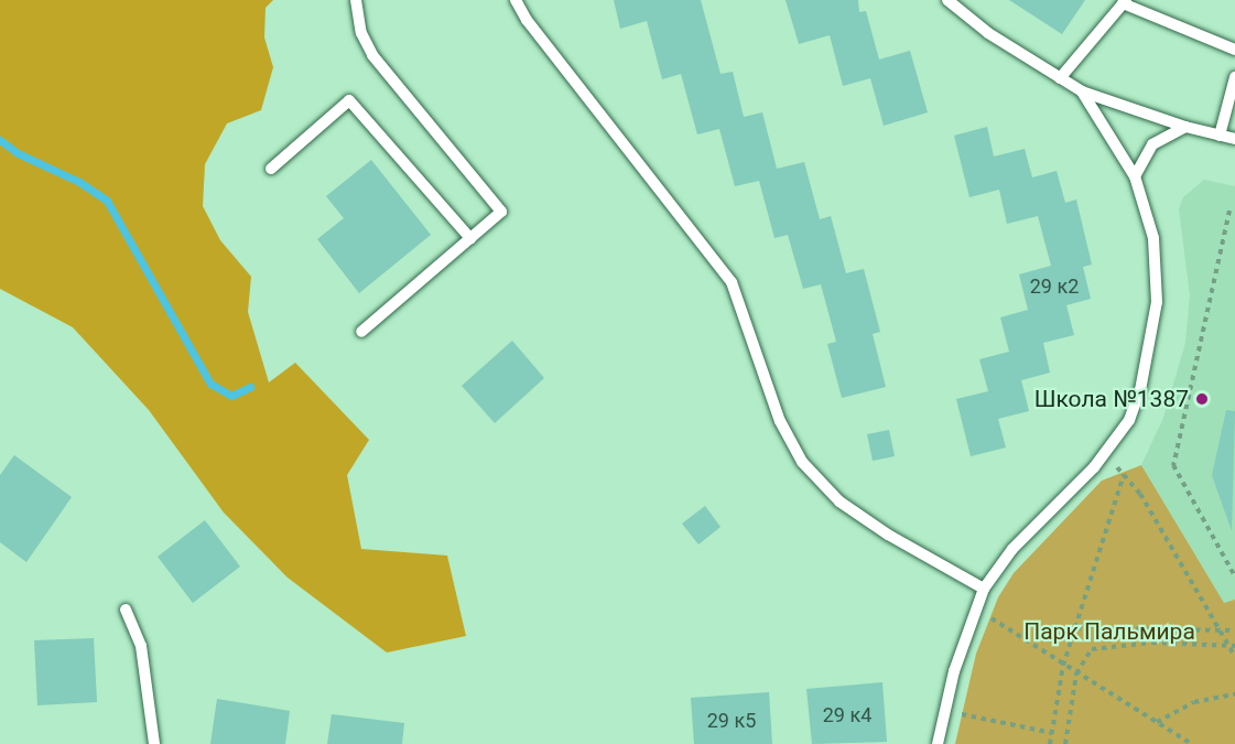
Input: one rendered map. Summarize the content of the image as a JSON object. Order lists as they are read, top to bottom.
{
  "parks": ["Парк Пальмира"],
  "places": ["Школа №1387"],
  "house_numbers": ["29 к2", "29 к4", "29 к5"]
}
